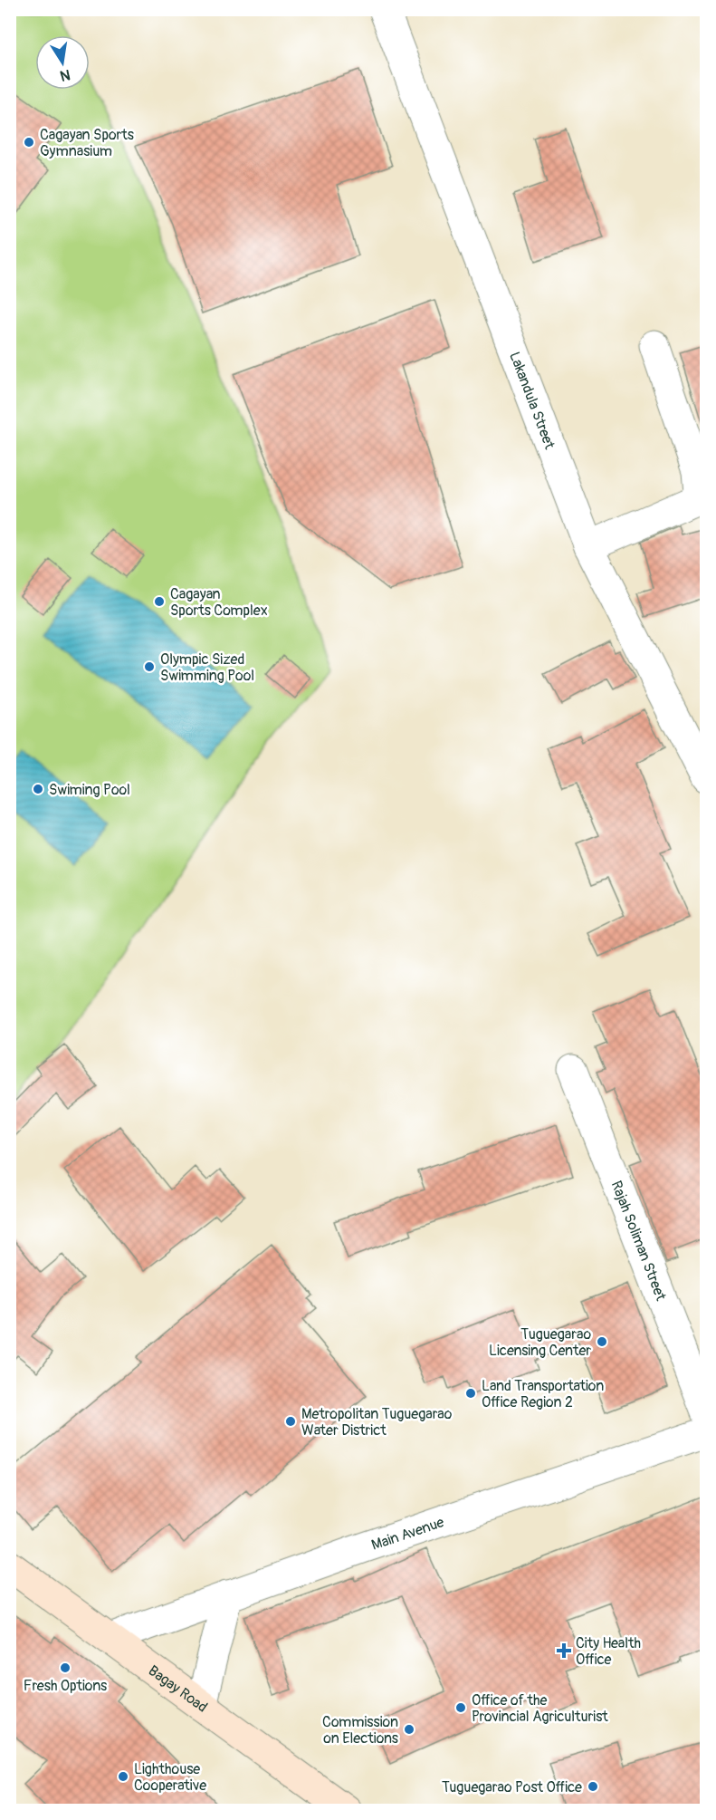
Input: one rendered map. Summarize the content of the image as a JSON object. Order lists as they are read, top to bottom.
{
  "streets": {
    "main road": ["Bagay Road"],
    "street": ["Lakandula Street", "Rajah Soliman Street", "Main Avenue"]
  },
  "crossings": [
    ["Main Avenue", "Bagay Road"]
  ],
  "places": {
    "other": [
      "Cagayan Sports Gymnasium",
      "Cagayan Sports Complex",
      "Olympic Sized Swimming Pool",
      "Swiming Pool",
      "Tuguegarao Licensing Center",
      "Land Transportation Office Region 2",
      "Metropolitan Tuguegarao Water District",
      "Fresh Options",
      "Office of the Provincial Agriculturist",
      "Commission on Elections",
      "Lighthouse Cooperative",
      "Tuguegarao Post Office"
    ],
    "health": ["City Health Office"]
  },
  "north": "bottom"
}
